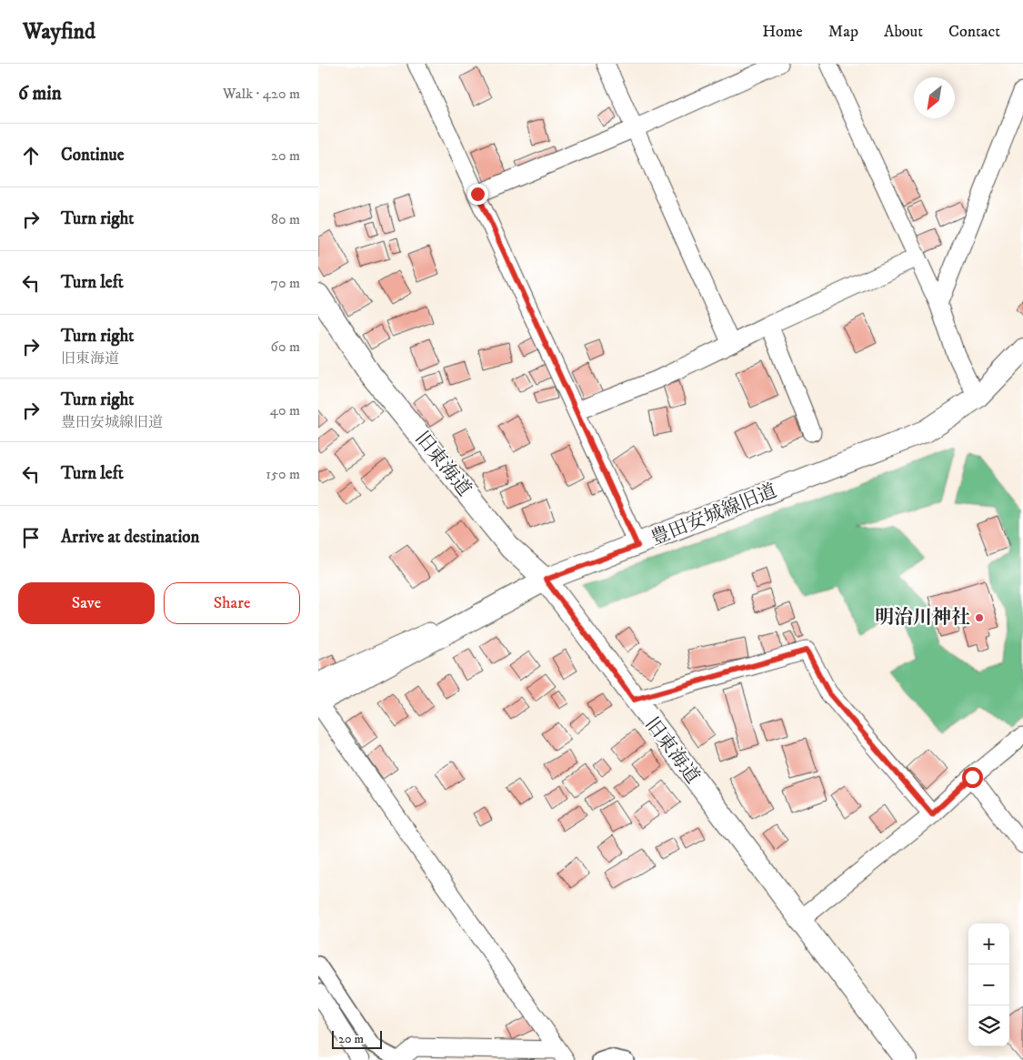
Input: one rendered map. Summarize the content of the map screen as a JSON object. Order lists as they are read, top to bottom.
{
  "streets": {
    "street": ["旧東海道", "豊田安城線旧道"]
  },
  "crossings": [
    ["旧東海道", "豊田安城線旧道"]
  ],
  "places": ["明治川神社"],
  "scale_bar": "20 m",
  "north": "bottom left",
  "page": {
    "header": "Wayfind",
    "nav": [
      "Home",
      "Map",
      "About",
      "Contact"
    ],
    "heading": ["6 min", "Walk · 420 m"],
    "list": [
      ["Continue", "20 m"],
      ["Turn right", "80 m"],
      ["Turn left", "70 m"],
      ["Turn right", "旧東海道", "60 m"],
      ["Turn right", "豊田安城線旧道", "40 m"],
      ["Turn left", "150 m"],
      "Arrive at destination"
    ],
    "buttons": ["Save", "Share"],
    "map_buttons": ["+", "−"],
    "scale": "20 m"
  }
}
